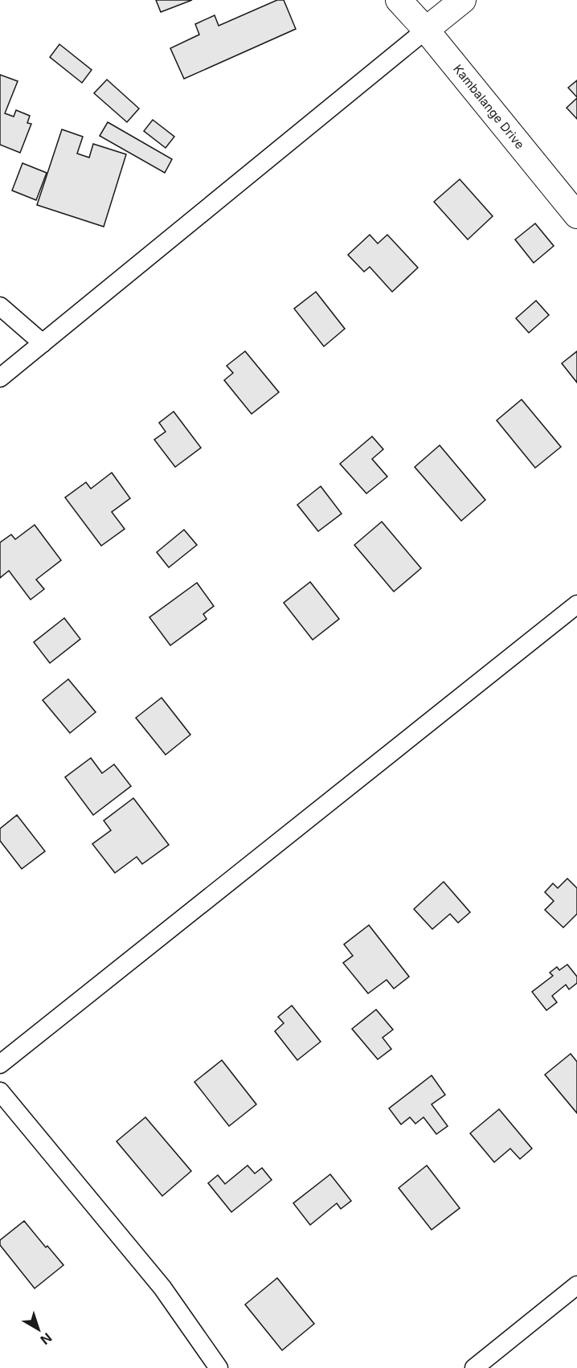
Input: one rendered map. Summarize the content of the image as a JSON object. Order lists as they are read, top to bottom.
{
  "streets": {
    "street": ["Kambalange Drive"]
  },
  "north": "bottom right"
}
